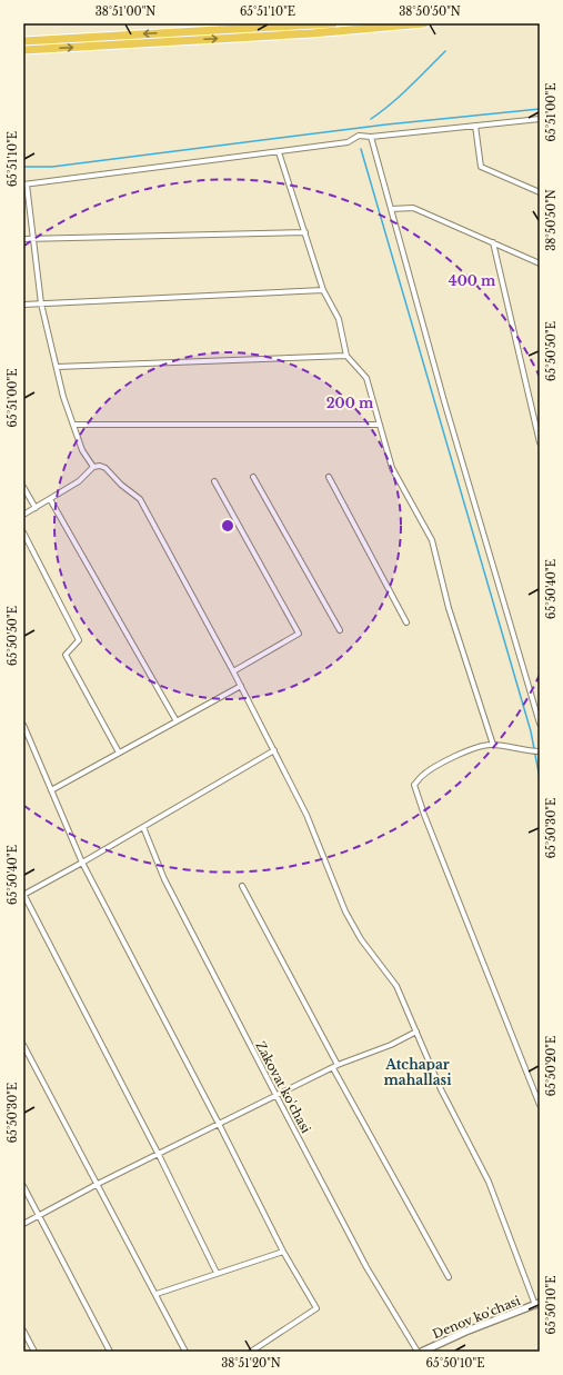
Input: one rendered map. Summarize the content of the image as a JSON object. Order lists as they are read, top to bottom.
{
  "streets": {
    "street": ["Zakovat ko'chasi", "Denov ko'chasi"]
  },
  "districts": ["Atchapar mahallasi"],
  "coordinates": [
    "38°51'00\"N",
    "65°51'10\"E",
    "38°50'50\"N",
    "65°51'00\"E",
    "65°50'50\"E",
    "65°50'40\"E",
    "65°50'30\"E",
    "65°50'20\"E",
    "65°50'10\"E",
    "38°51'20\"N"
  ],
  "rings": ["400 m", "200 m"]
}
